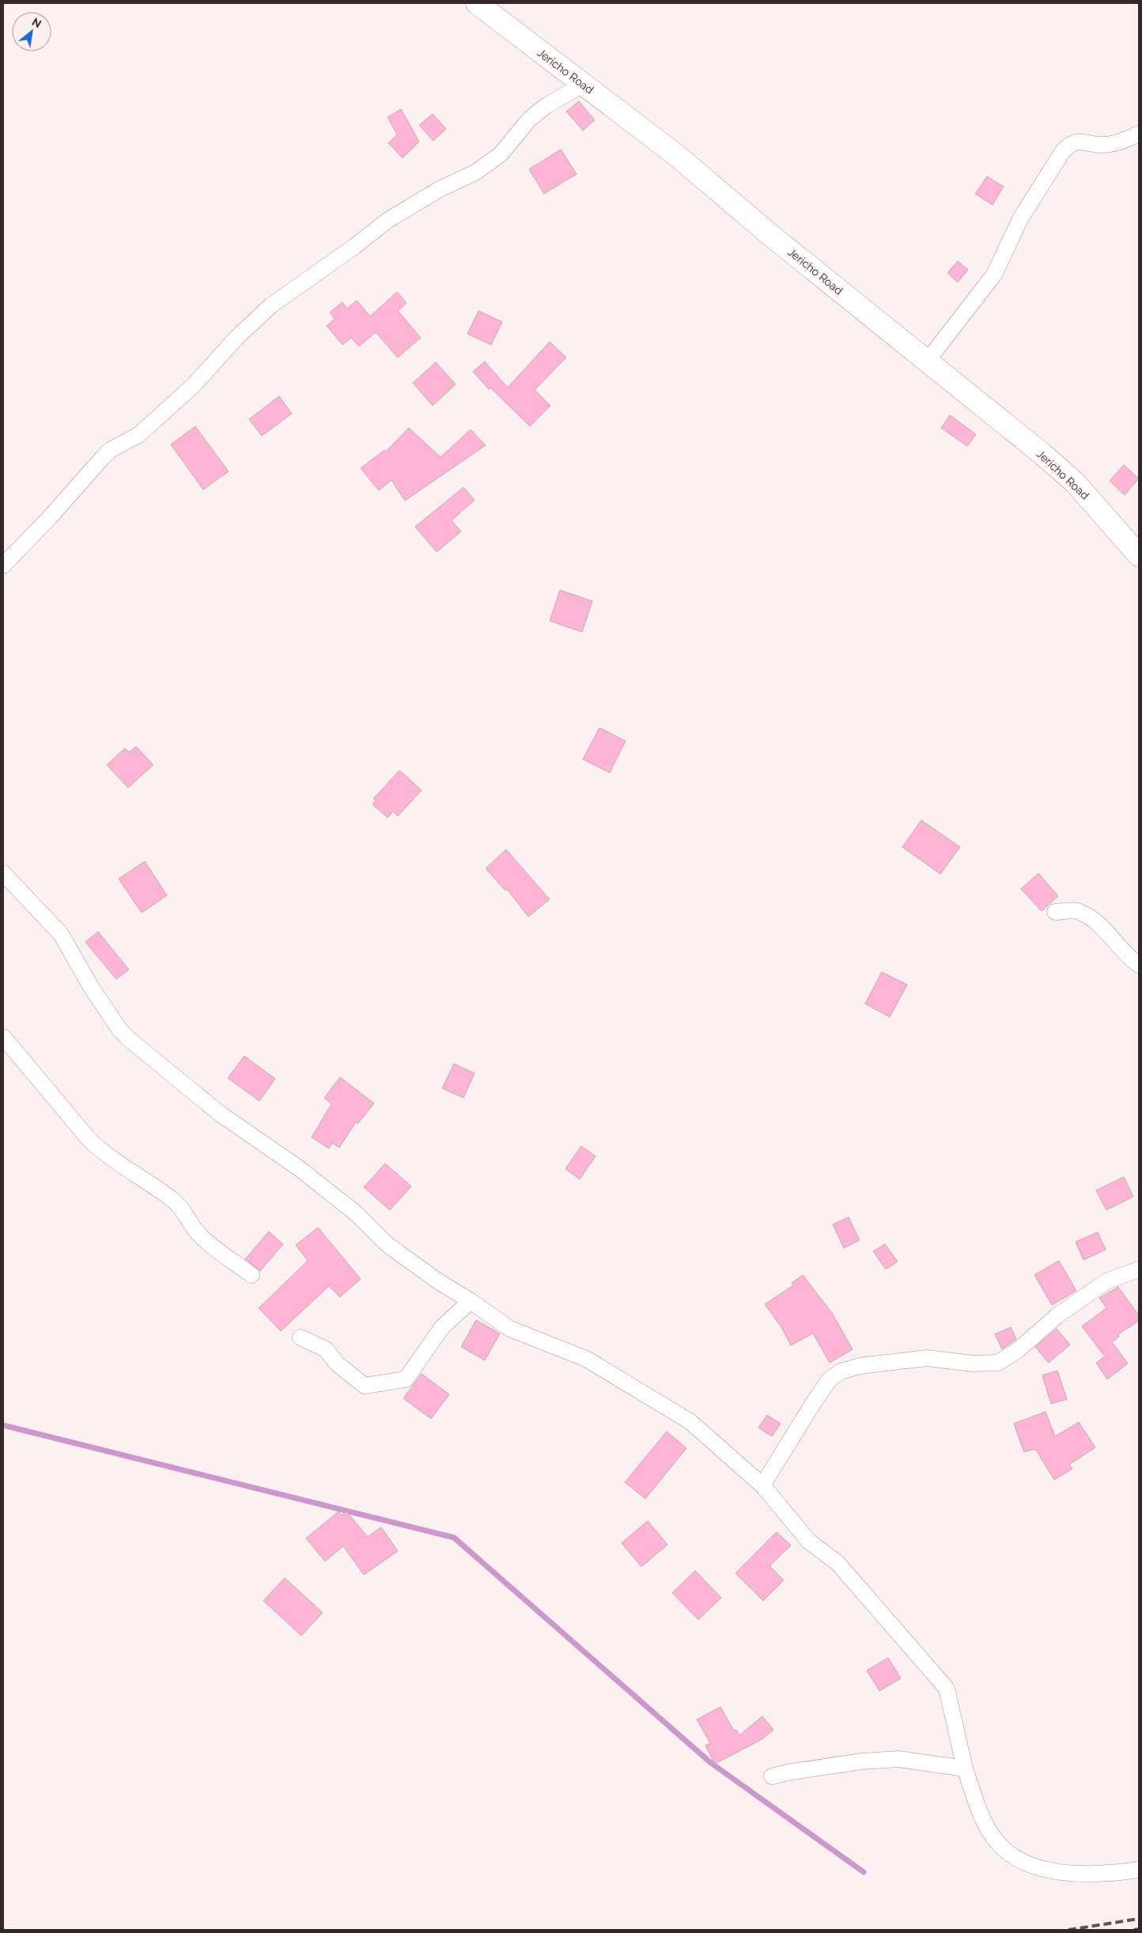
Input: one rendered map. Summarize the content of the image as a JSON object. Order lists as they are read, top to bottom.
{
  "streets": {
    "street": ["Jericho Road"]
  },
  "north": "top right"
}
